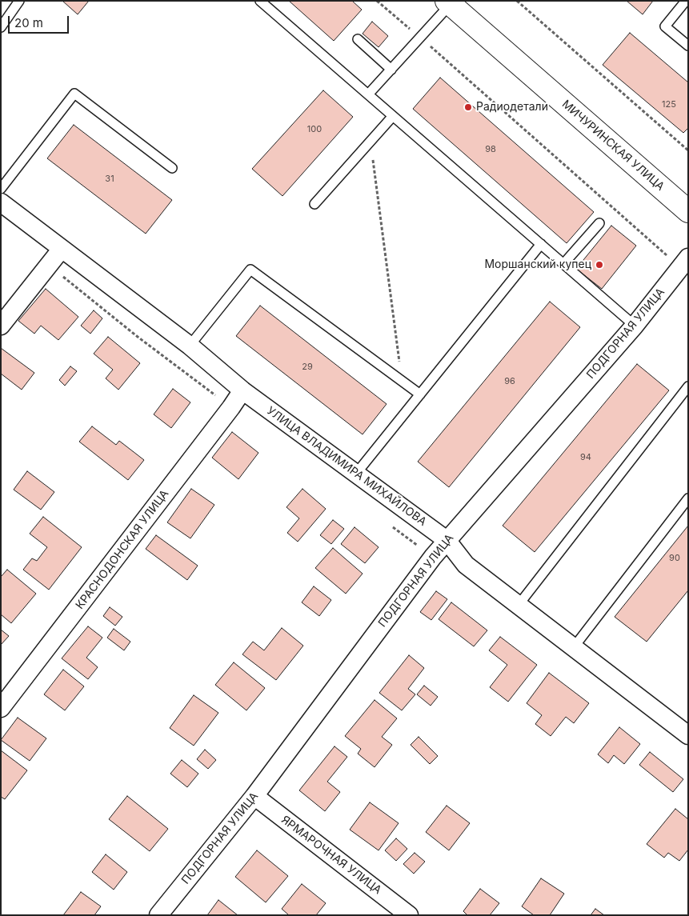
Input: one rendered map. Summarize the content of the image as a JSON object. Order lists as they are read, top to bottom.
{
  "streets": {
    "main road": ["МИЧУРИНСКАЯ УЛИЦА"],
    "street": [
      "ПОДГОРНАЯ УЛИЦА",
      "УЛИЦА ВЛАДИМИРА МИХАЙЛОВА",
      "КРАСНОДОНСКАЯ УЛИЦА",
      "ЯРМАРОЧНАЯ УЛИЦА"
    ]
  },
  "crossings": [
    ["ПОДГОРНАЯ УЛИЦА", "УЛИЦА ВЛАДИМИРА МИХАЙЛОВА"],
    ["ПОДГОРНАЯ УЛИЦА", "ЯРМАРОЧНАЯ УЛИЦА"],
    ["УЛИЦА ВЛАДИМИРА МИХАЙЛОВА", "КРАСНОДОНСКАЯ УЛИЦА"]
  ],
  "places": ["Радиодетали", "Моршанский купец"],
  "house_numbers": [
    "125",
    "100",
    "98",
    "31",
    "29",
    "96",
    "94",
    "90"
  ],
  "scale_bar": "20 m"
}
